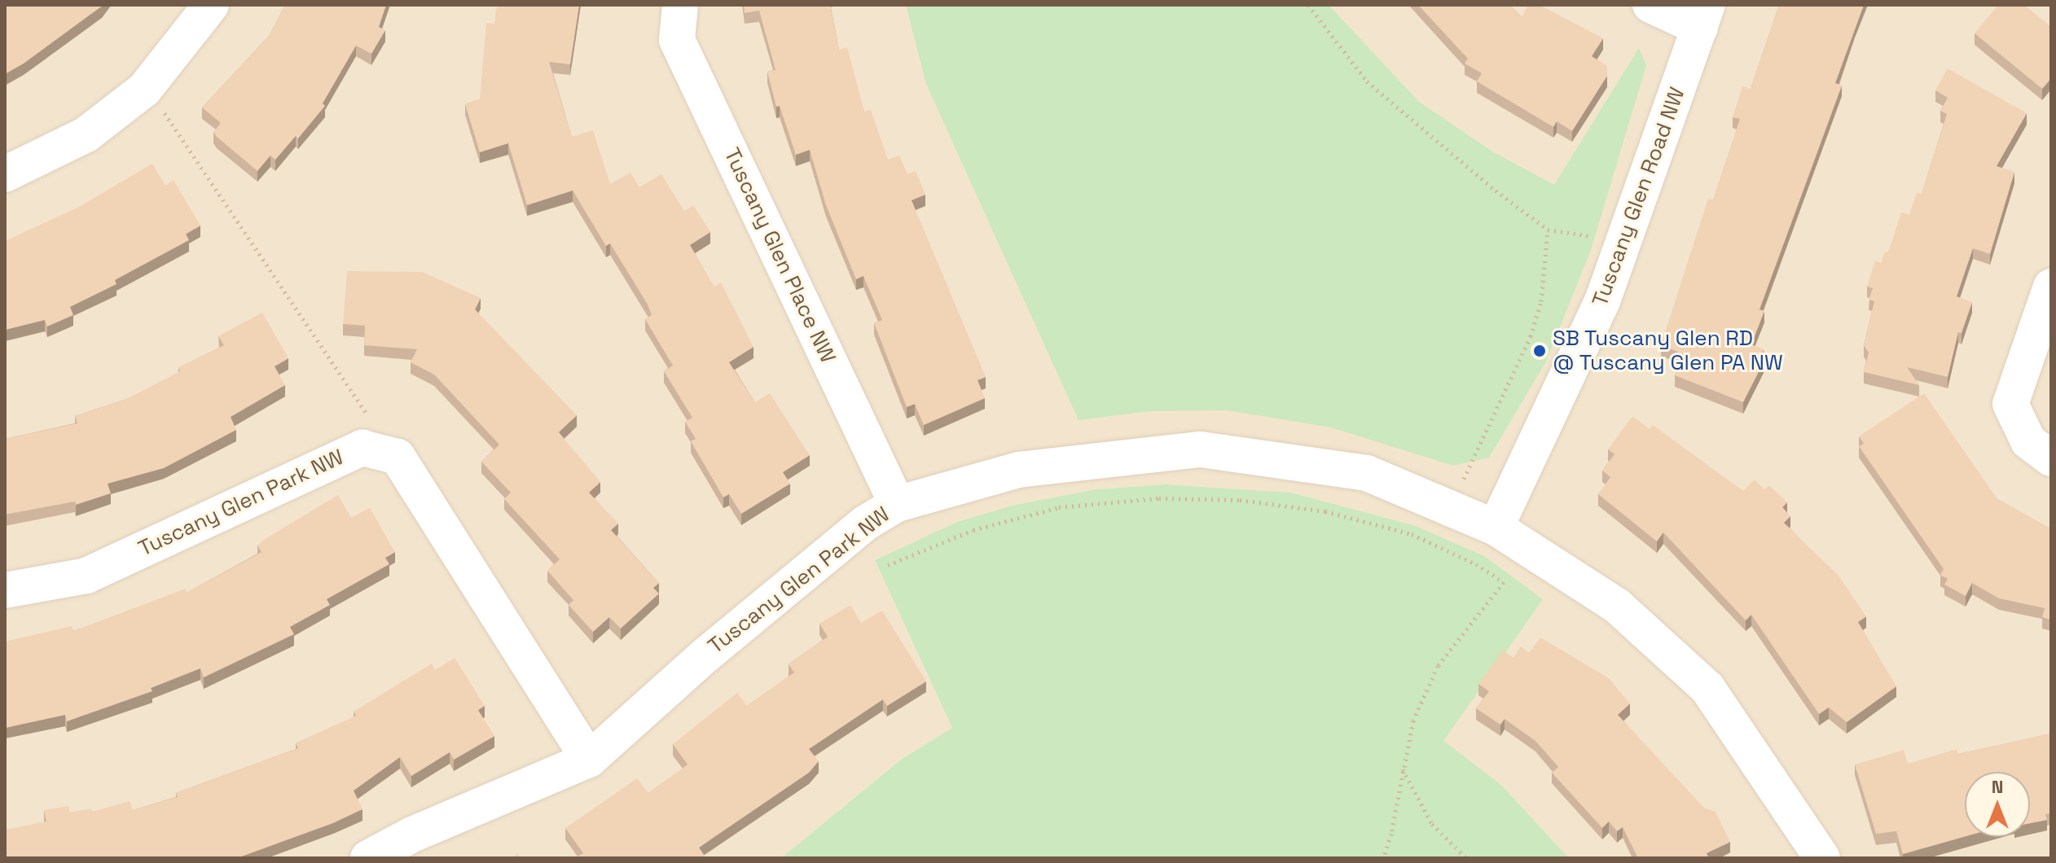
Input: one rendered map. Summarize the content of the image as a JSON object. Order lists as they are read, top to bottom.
{
  "streets": {
    "street": ["Tuscany Glen Road NW", "Tuscany Glen Place NW", "Tuscany Glen Park NW"]
  },
  "crossings": [
    ["Tuscany Glen Road NW", "Tuscany Glen Park NW"],
    ["Tuscany Glen Place NW", "Tuscany Glen Park NW"]
  ],
  "places": ["SB Tuscany Glen RD @ Tuscany Glen PA NW"],
  "north": "top"
}
